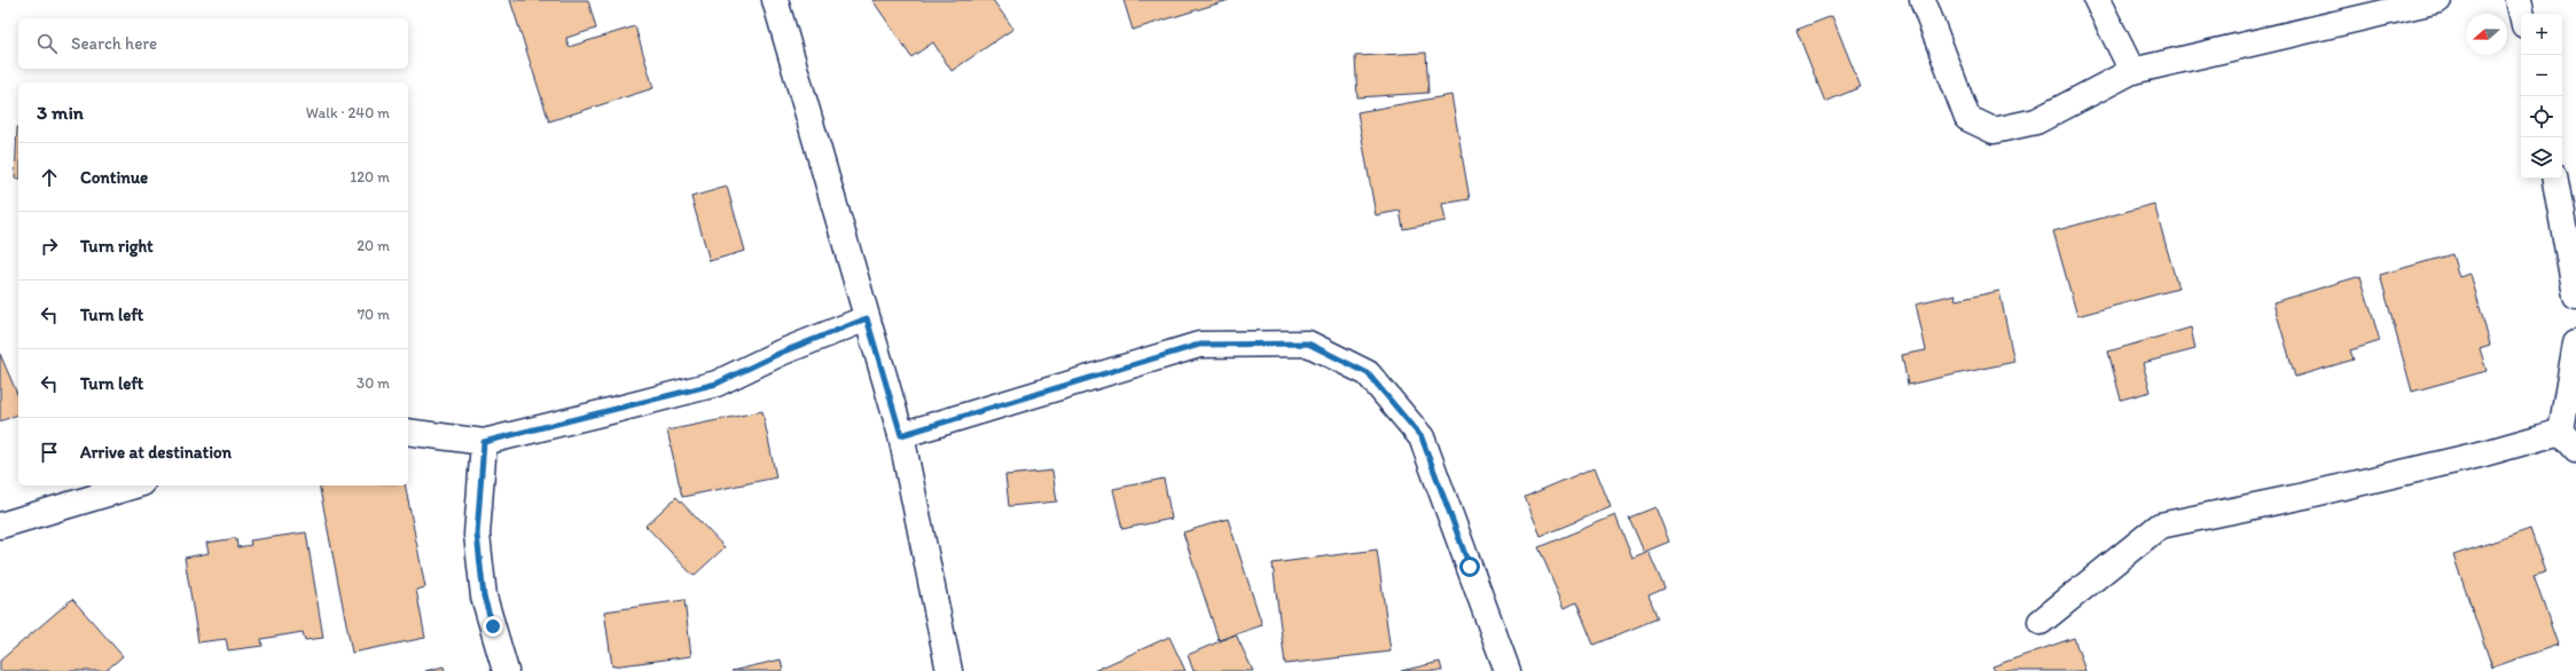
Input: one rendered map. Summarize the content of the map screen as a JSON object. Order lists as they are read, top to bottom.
{
  "north": "left",
  "page": {
    "map_buttons": ["+", "−"],
    "search": "Search here",
    "heading": ["3 min", "Walk · 240 m"],
    "list": [
      ["Continue", "120 m"],
      ["Turn right", "20 m"],
      ["Turn left", "70 m"],
      ["Turn left", "30 m"],
      "Arrive at destination"
    ]
  }
}
